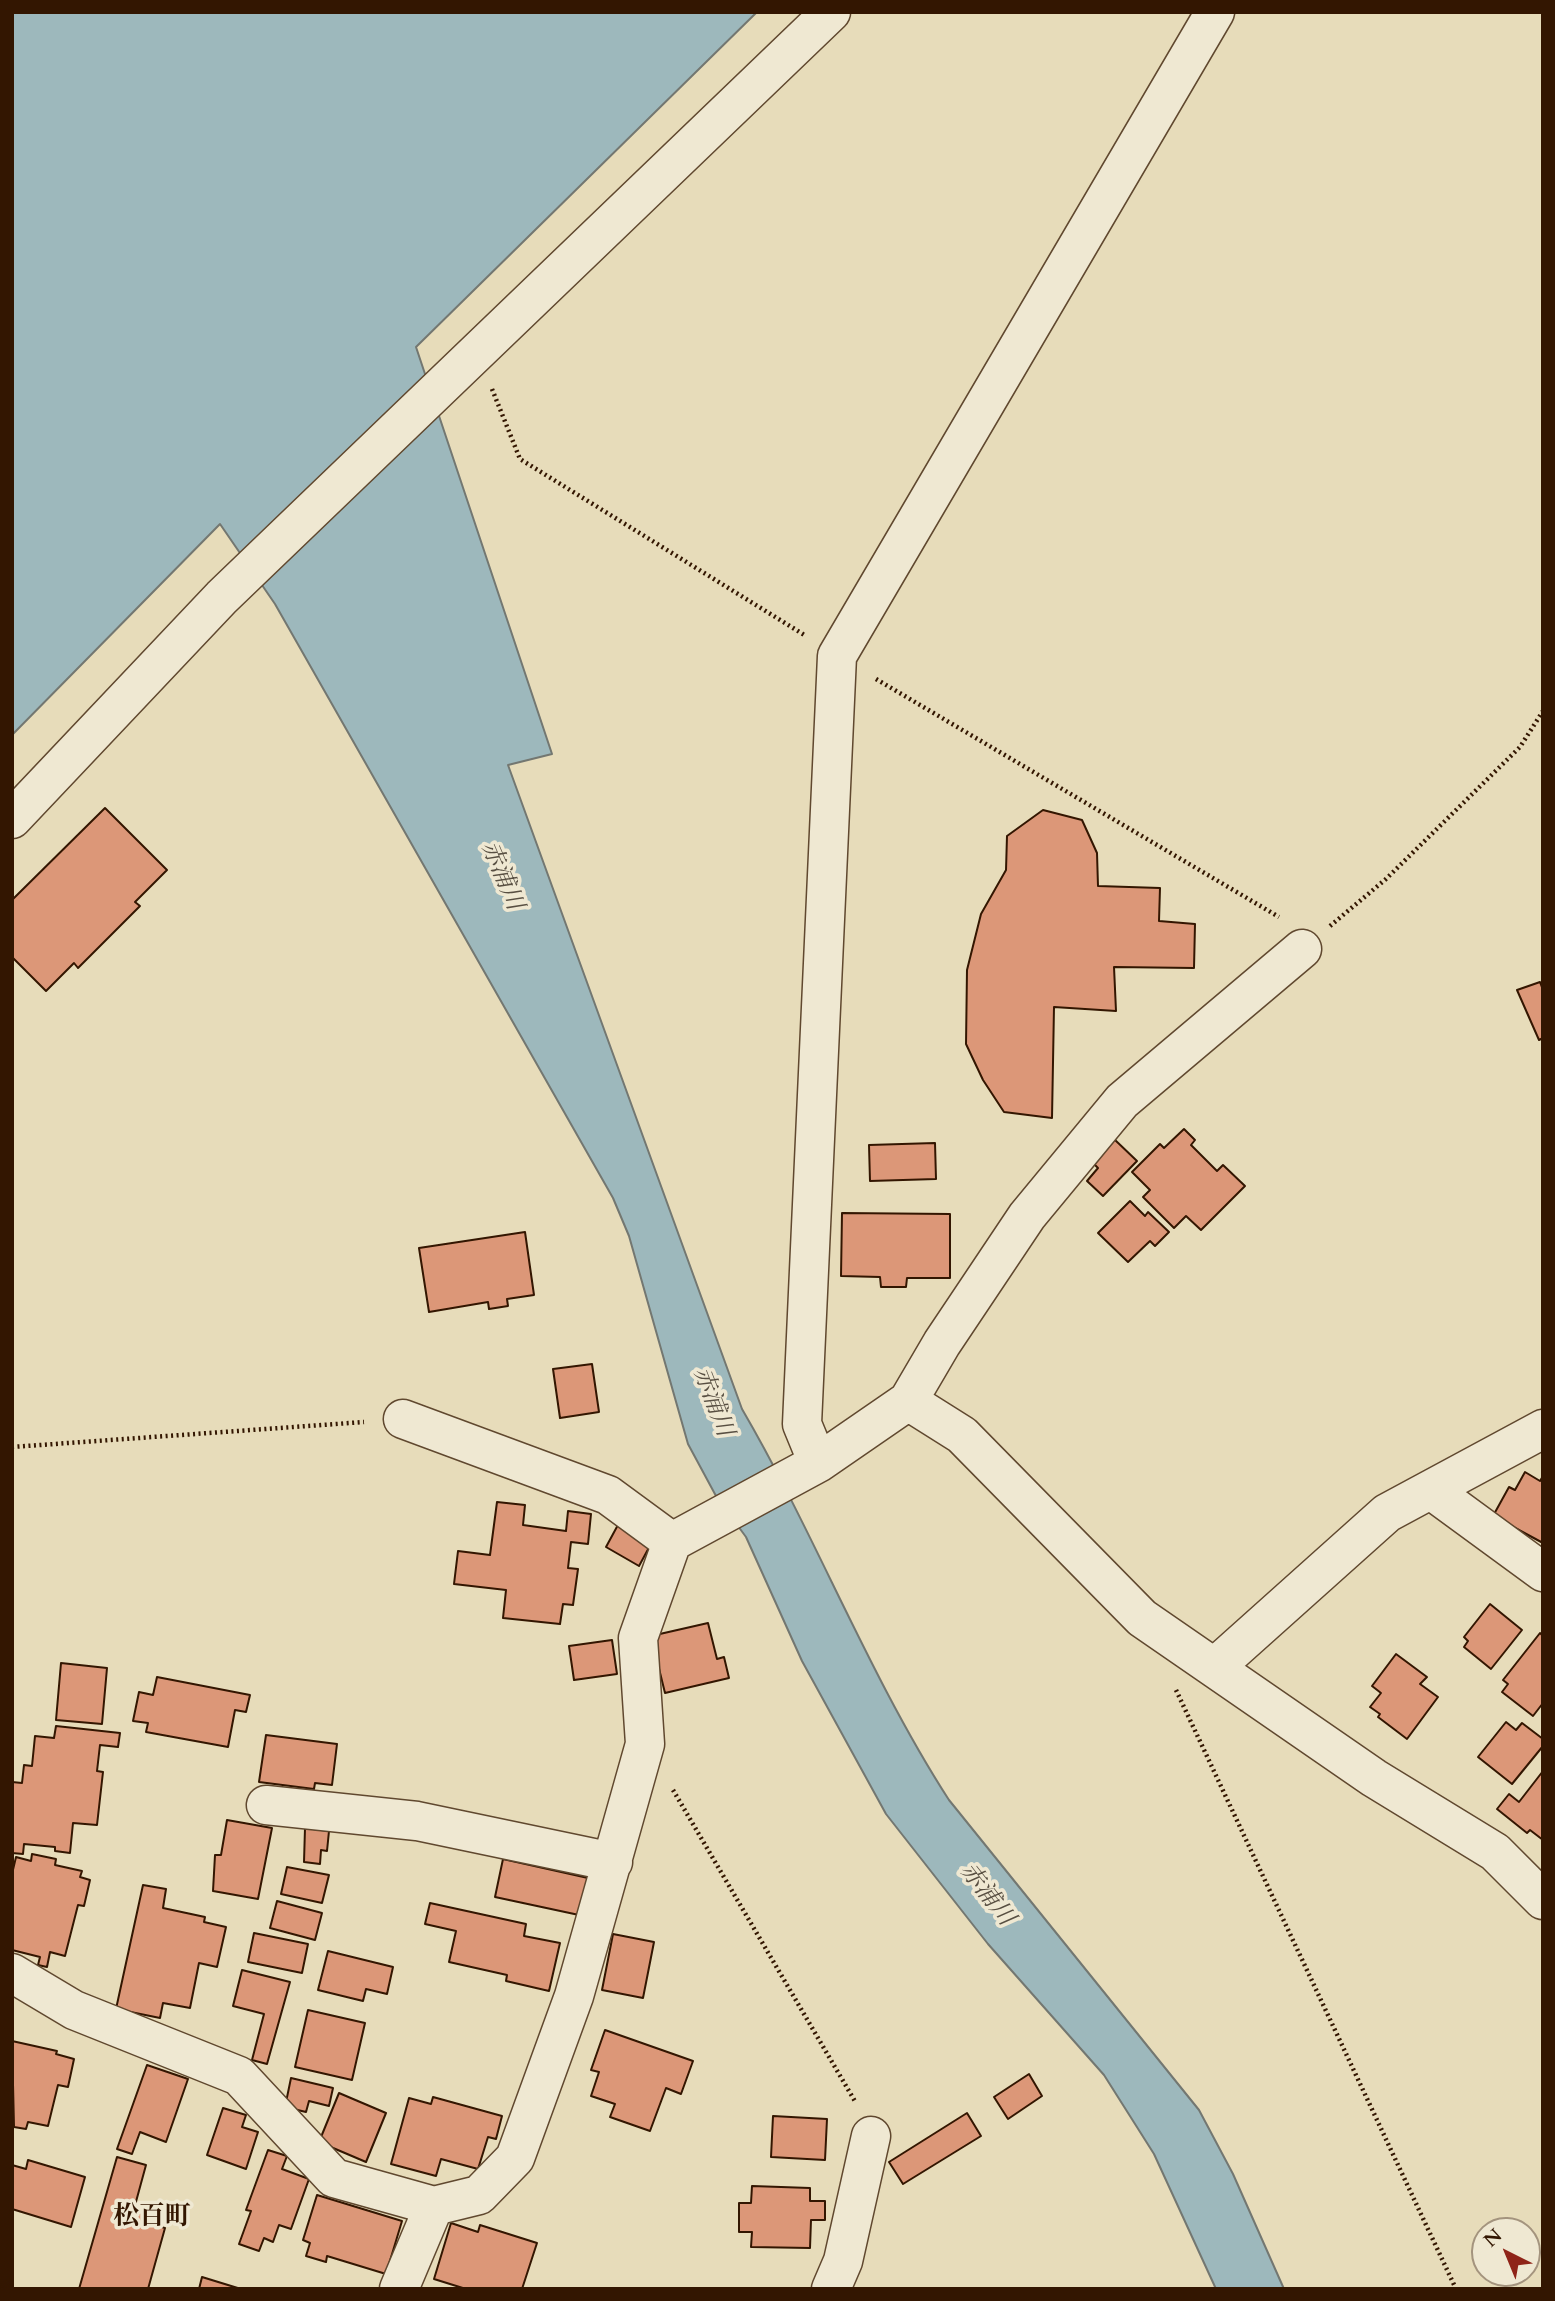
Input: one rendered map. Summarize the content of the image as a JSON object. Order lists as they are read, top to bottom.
{
  "districts": ["松百町"],
  "water": ["赤浦川"],
  "north": "top left"
}
